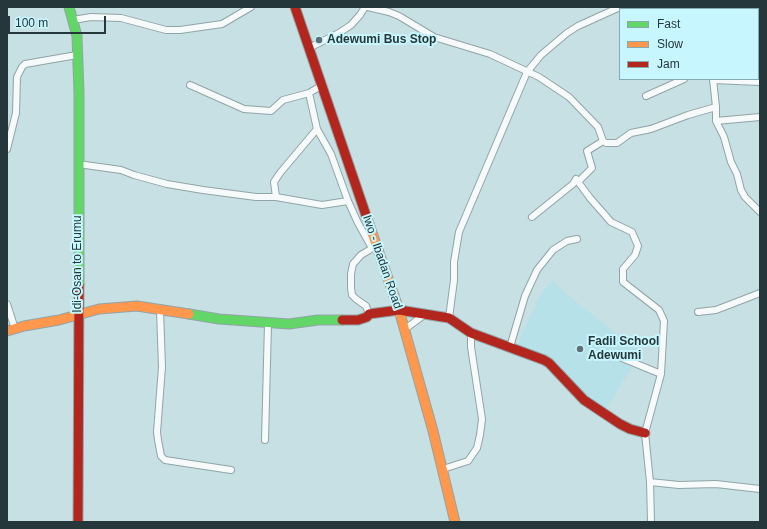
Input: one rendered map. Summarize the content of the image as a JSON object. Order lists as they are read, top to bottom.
{
  "streets": {
    "street": ["Iwo - Ibadan Road", "Idi-Osan to Erumu"]
  },
  "places": ["Adewumi Bus Stop", "Fadil School Adewumi"],
  "legend": ["Fast", "Slow", "Jam"],
  "scale_bar": "100 m"
}
